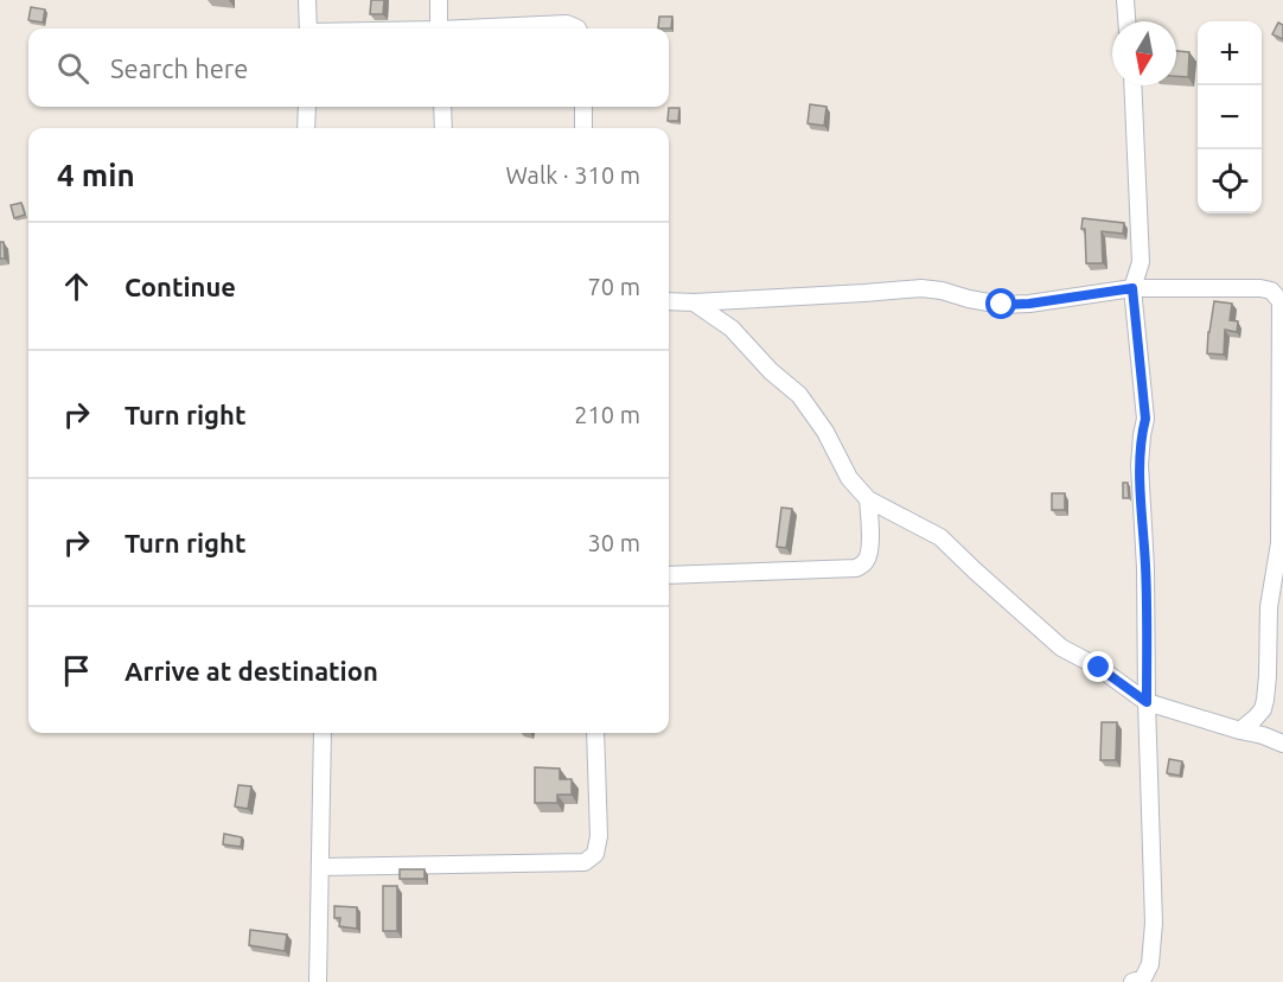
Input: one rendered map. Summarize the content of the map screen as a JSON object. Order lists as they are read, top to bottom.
{
  "north": "bottom",
  "page": {
    "map_buttons": ["+", "−"],
    "search": "Search here",
    "heading": ["4 min", "Walk · 310 m"],
    "list": [
      ["Continue", "70 m"],
      ["Turn right", "210 m"],
      ["Turn right", "30 m"],
      "Arrive at destination"
    ]
  }
}
